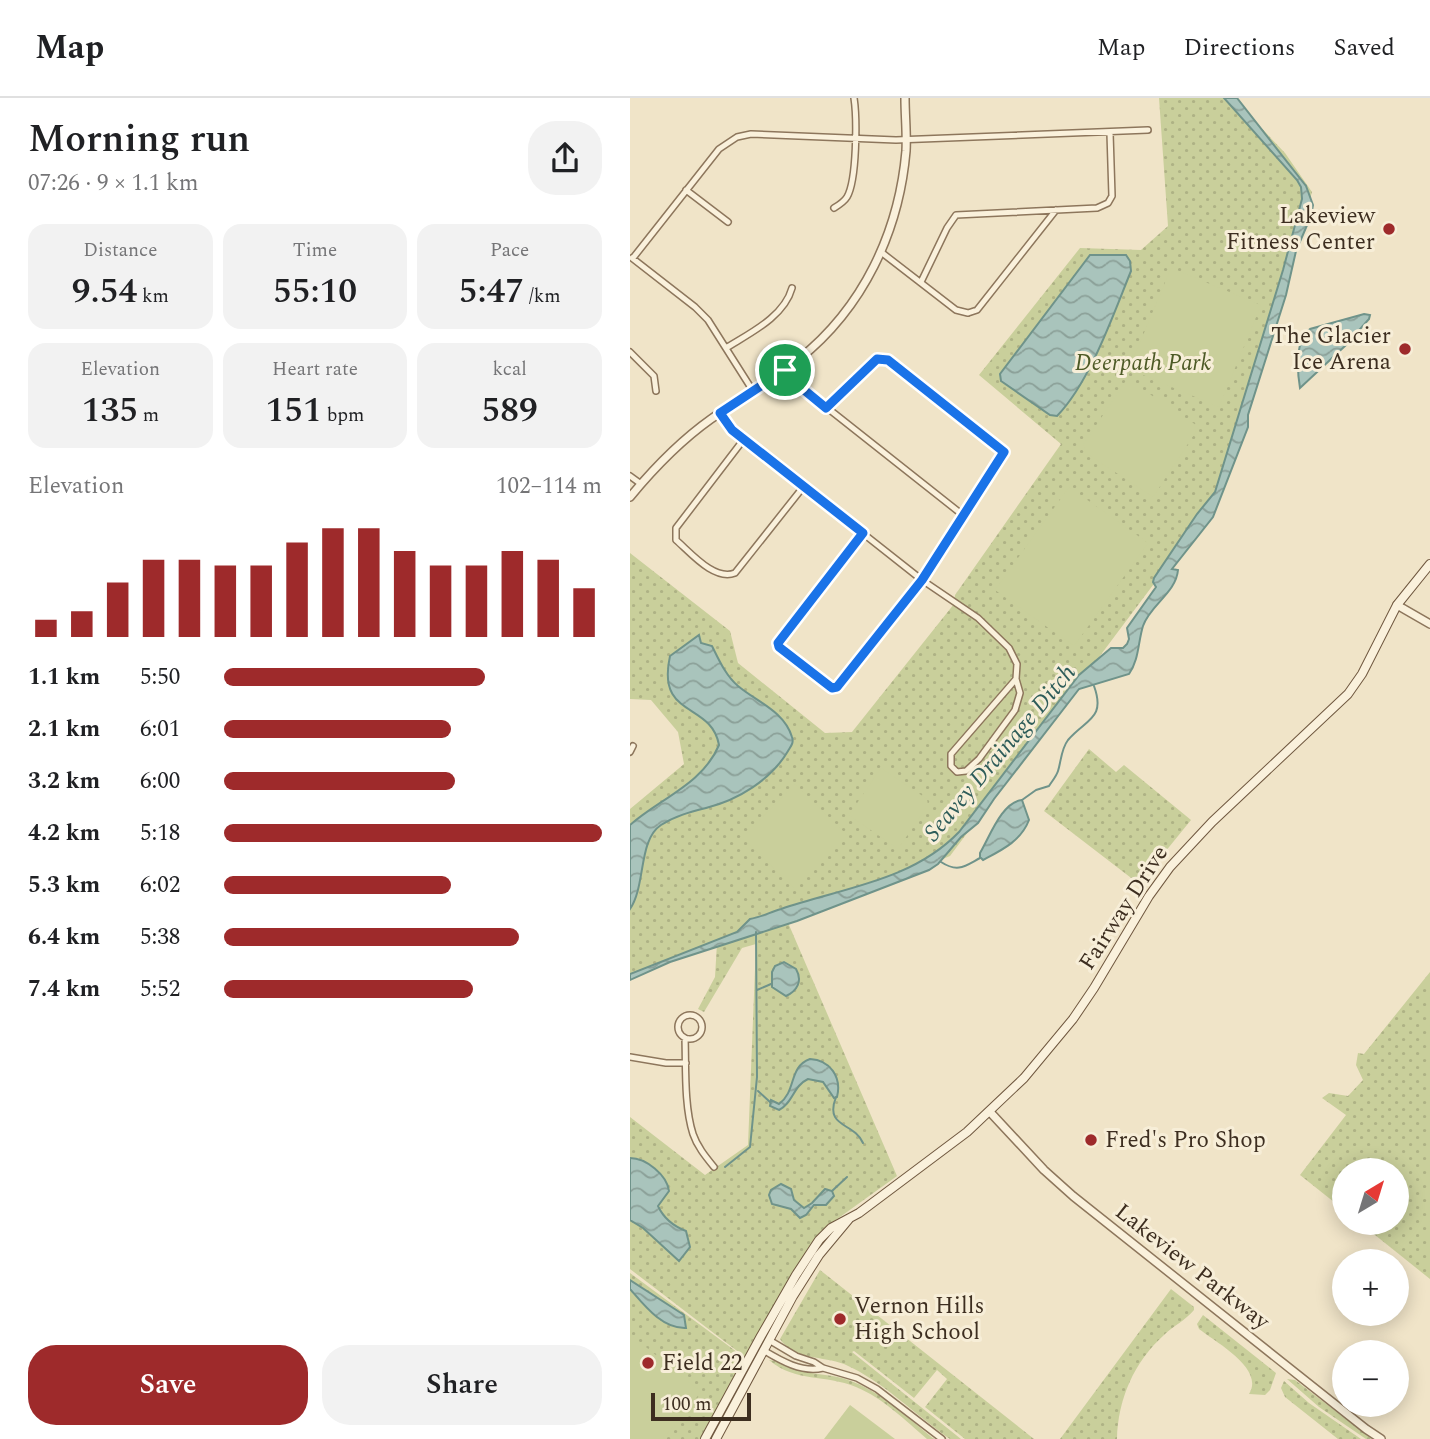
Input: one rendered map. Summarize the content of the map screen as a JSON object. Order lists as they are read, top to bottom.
{
  "streets": {
    "main road": ["Fairway Drive"],
    "street": ["Lakeview Parkway"]
  },
  "crossings": [
    ["Fairway Drive", "Lakeview Parkway"]
  ],
  "water": ["Seavey Drainage Ditch"],
  "parks": ["Deerpath Park"],
  "places": [
    "Lakeview Fitness Center",
    "The Glacier Ice Arena",
    "Fred's Pro Shop",
    "Vernon Hills High School",
    "Field 22"
  ],
  "scale_bar": "100 m",
  "north": "top right",
  "page": {
    "header": "Map",
    "nav": ["Map", "Directions", "Saved"],
    "heading": ["Morning run", "07:26 · 9 × 1.1 km"],
    "stats": [
      ["Distance", "9.54 km"],
      ["Time", "55:10"],
      ["Pace", "5:47 /km"],
      ["Elevation", "135 m"],
      ["Heart rate", "151 bpm"],
      ["kcal", "589"]
    ],
    "chart": ["Elevation", "102–114 m"],
    "list": [
      {
        "name": "1.1 km",
        "note": "5:50"
      },
      {
        "name": "2.1 km",
        "note": "6:01"
      },
      {
        "name": "3.2 km",
        "note": "6:00"
      },
      {
        "name": "4.2 km",
        "note": "5:18"
      },
      {
        "name": "5.3 km",
        "note": "6:02"
      },
      {
        "name": "6.4 km",
        "note": "5:38"
      },
      {
        "name": "7.4 km",
        "note": "5:52"
      }
    ],
    "map_buttons": ["+", "−"],
    "buttons": ["Save", "Share"],
    "scale": "100 m"
  }
}
